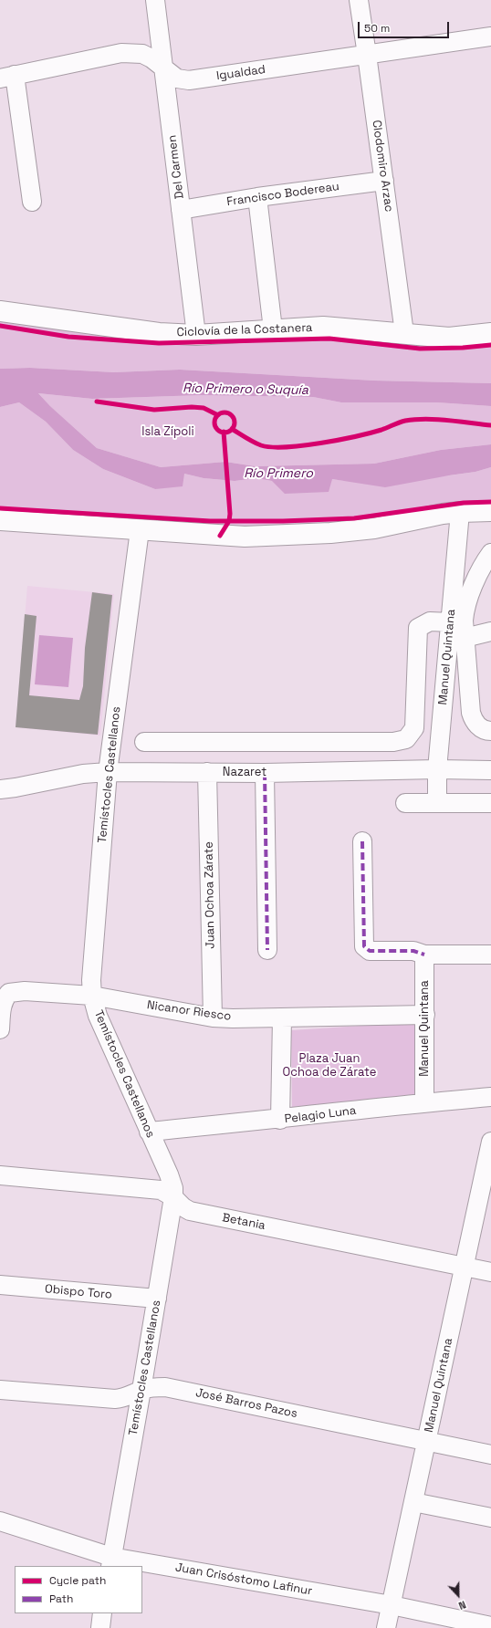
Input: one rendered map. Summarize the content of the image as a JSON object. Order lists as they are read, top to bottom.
{
  "streets": {
    "street": [
      "Igualdad",
      "Clodomiro Arzac",
      "Del Carmen",
      "Francisco Bodereau",
      "Manuel Quintana",
      "Nazaret",
      "Temístocles Castellanos",
      "Juan Ochoa Zárate",
      "Nicanor Riesco",
      "Pelagio Luna",
      "Betania",
      "Obispo Toro",
      "José Barros Pazos",
      "Juan Crisóstomo Lafinur"
    ],
    "cycle path": ["Ciclovía de la Costanera"]
  },
  "crossings": [
    ["Igualdad", "Clodomiro Arzac"],
    ["Igualdad", "Del Carmen"],
    ["Clodomiro Arzac", "Francisco Bodereau"],
    ["Del Carmen", "Francisco Bodereau"],
    ["Manuel Quintana", "Nazaret"],
    ["Manuel Quintana", "Nicanor Riesco"],
    ["Manuel Quintana", "Pelagio Luna"],
    ["Manuel Quintana", "Betania"],
    ["Manuel Quintana", "José Barros Pazos"],
    ["Manuel Quintana", "Juan Crisóstomo Lafinur"],
    ["Nazaret", "Temístocles Castellanos"],
    ["Nazaret", "Juan Ochoa Zárate"],
    ["Temístocles Castellanos", "Nicanor Riesco"],
    ["Temístocles Castellanos", "Pelagio Luna"],
    ["Temístocles Castellanos", "Betania"],
    ["Temístocles Castellanos", "Obispo Toro"],
    ["Temístocles Castellanos", "José Barros Pazos"],
    ["Temístocles Castellanos", "Juan Crisóstomo Lafinur"],
    ["Juan Ochoa Zárate", "Nicanor Riesco"]
  ],
  "water": ["Río Primero o Suquía", "Río Primero"],
  "parks": ["Isla Zípoli", "Plaza Juan Ochoa de Zárate"],
  "legend": ["Cycle path", "Path"],
  "scale_bar": "50 m",
  "north": "bottom"
}
